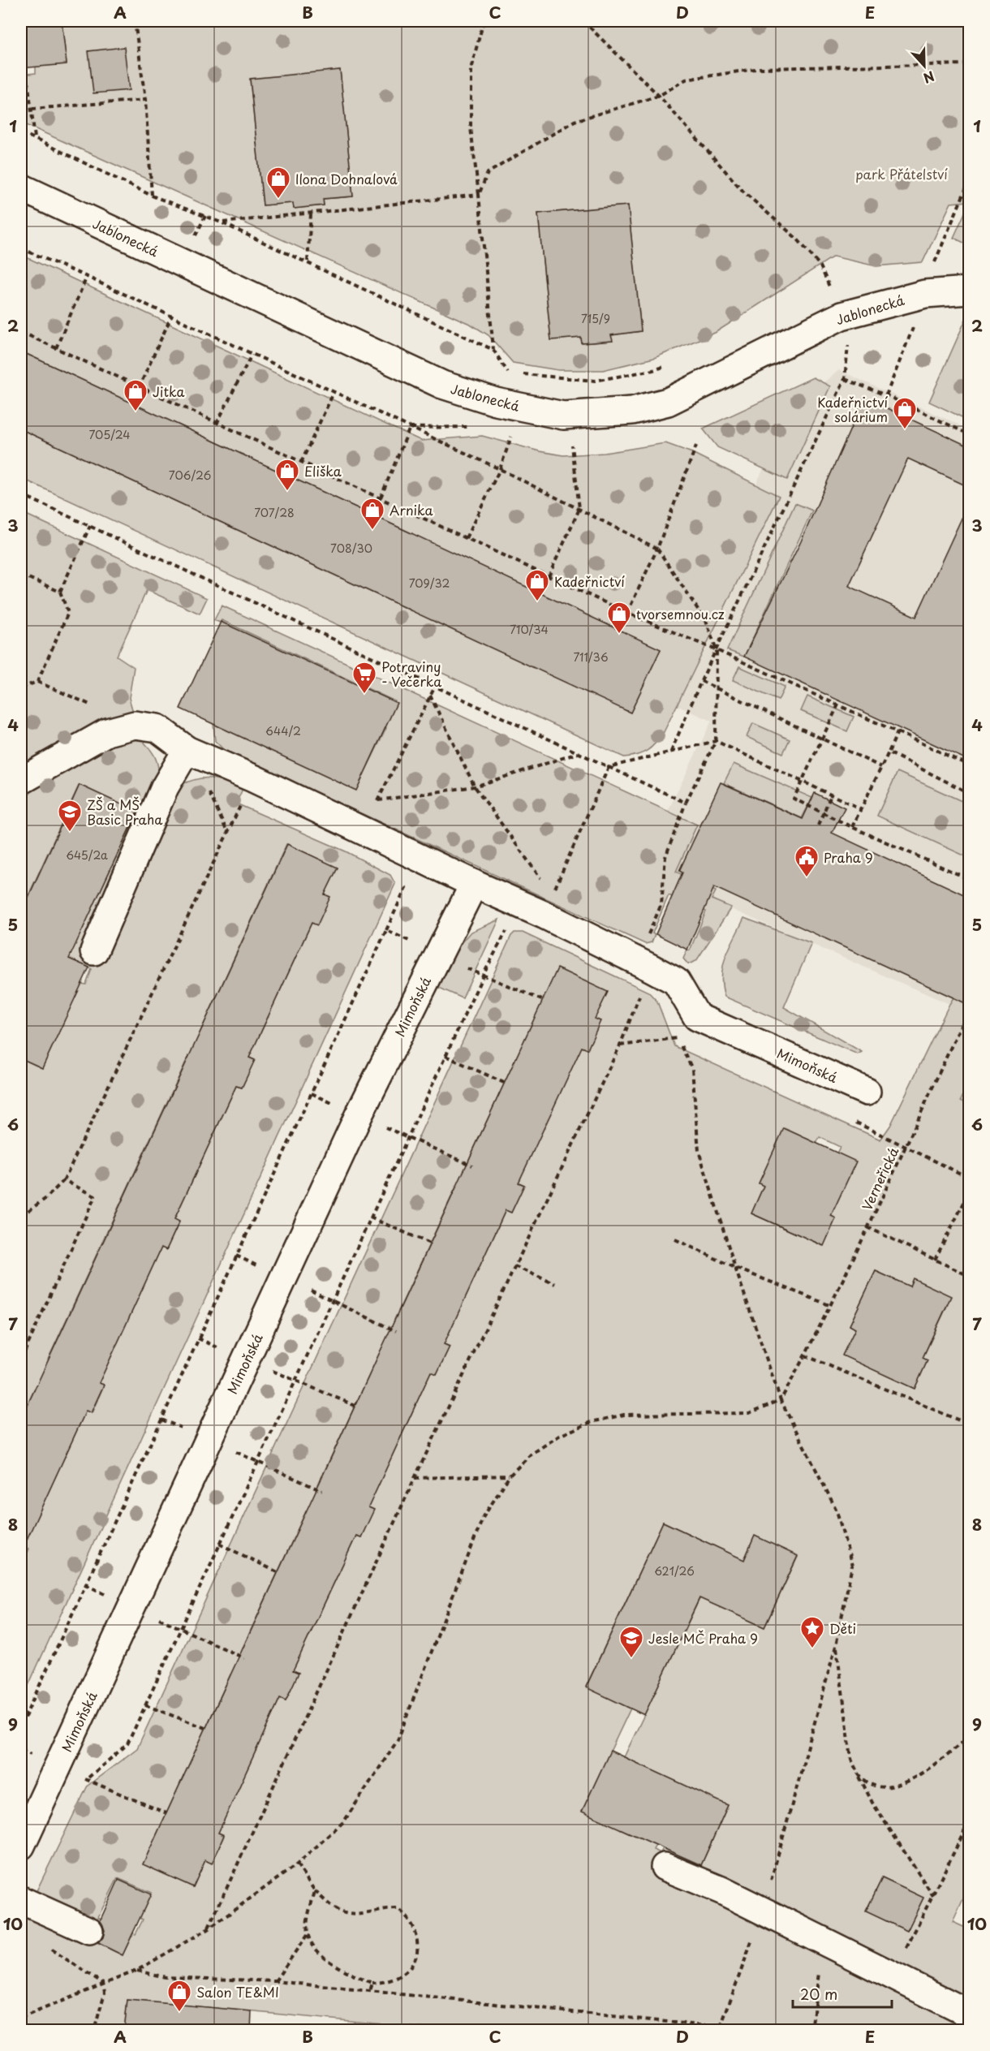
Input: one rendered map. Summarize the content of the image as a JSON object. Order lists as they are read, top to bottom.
{
  "streets": {
    "street": ["Jablonecká", "Mimoňská"],
    "path": ["Verneřická"]
  },
  "parks": ["park Přátelství"],
  "places": {
    "shop": [
      "Ilona Dohnalová",
      "Jitka",
      "Kadeřnictví solárium",
      "Eliška",
      "Arnika",
      "Kadeřnictví",
      "tvorsemnou.cz",
      "Salon TE&MI"
    ],
    "supermarket": ["Potraviny - Večerka"],
    "school or university": ["ZŠ a MŠ Basic Praha", "Jesle MČ Praha 9"],
    "public building": ["Praha 9"],
    "place": ["Děti"]
  },
  "house_numbers": [
    "715/9",
    "705/24",
    "706/26",
    "707/28",
    "708/30",
    "709/32",
    "710/34",
    "711/36",
    "644/2",
    "645/2a",
    "621/26"
  ],
  "scale_bar": "20 m",
  "north": "bottom",
  "grid": {
    "columns": [
      "A",
      "B",
      "C",
      "D",
      "E"
    ],
    "rows": [
      "1",
      "2",
      "3",
      "4",
      "5",
      "6",
      "7",
      "8",
      "9",
      "10"
    ]
  }
}
